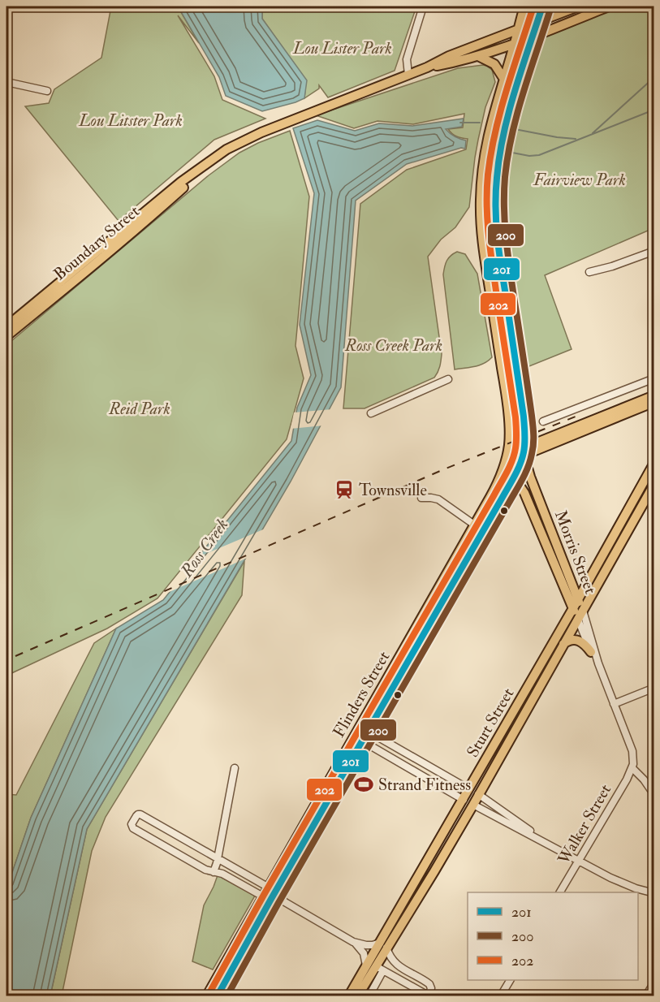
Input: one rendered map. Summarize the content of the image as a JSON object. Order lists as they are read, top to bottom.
{
  "streets": {
    "main road": [
      "Boundary Street",
      "Morris Street",
      "Flinders Street",
      "Sturt Street"
    ],
    "street": ["Walker Street"]
  },
  "crossings": [
    ["Morris Street", "Flinders Street"],
    ["Morris Street", "Sturt Street"],
    ["Morris Street", "Walker Street"]
  ],
  "water": ["Ross Creek"],
  "parks": [
    "Lou Lister Park",
    "Lou Litster Park",
    "Fairview Park",
    "Ross Creek Park",
    "Reid Park"
  ],
  "places": {
    "station": ["Townsville"],
    "sports": ["Strand Fitness"]
  },
  "lines": ["transit line 201", "transit line 202", "transit line 200"],
  "legend": ["201", "200", "202"]
}
